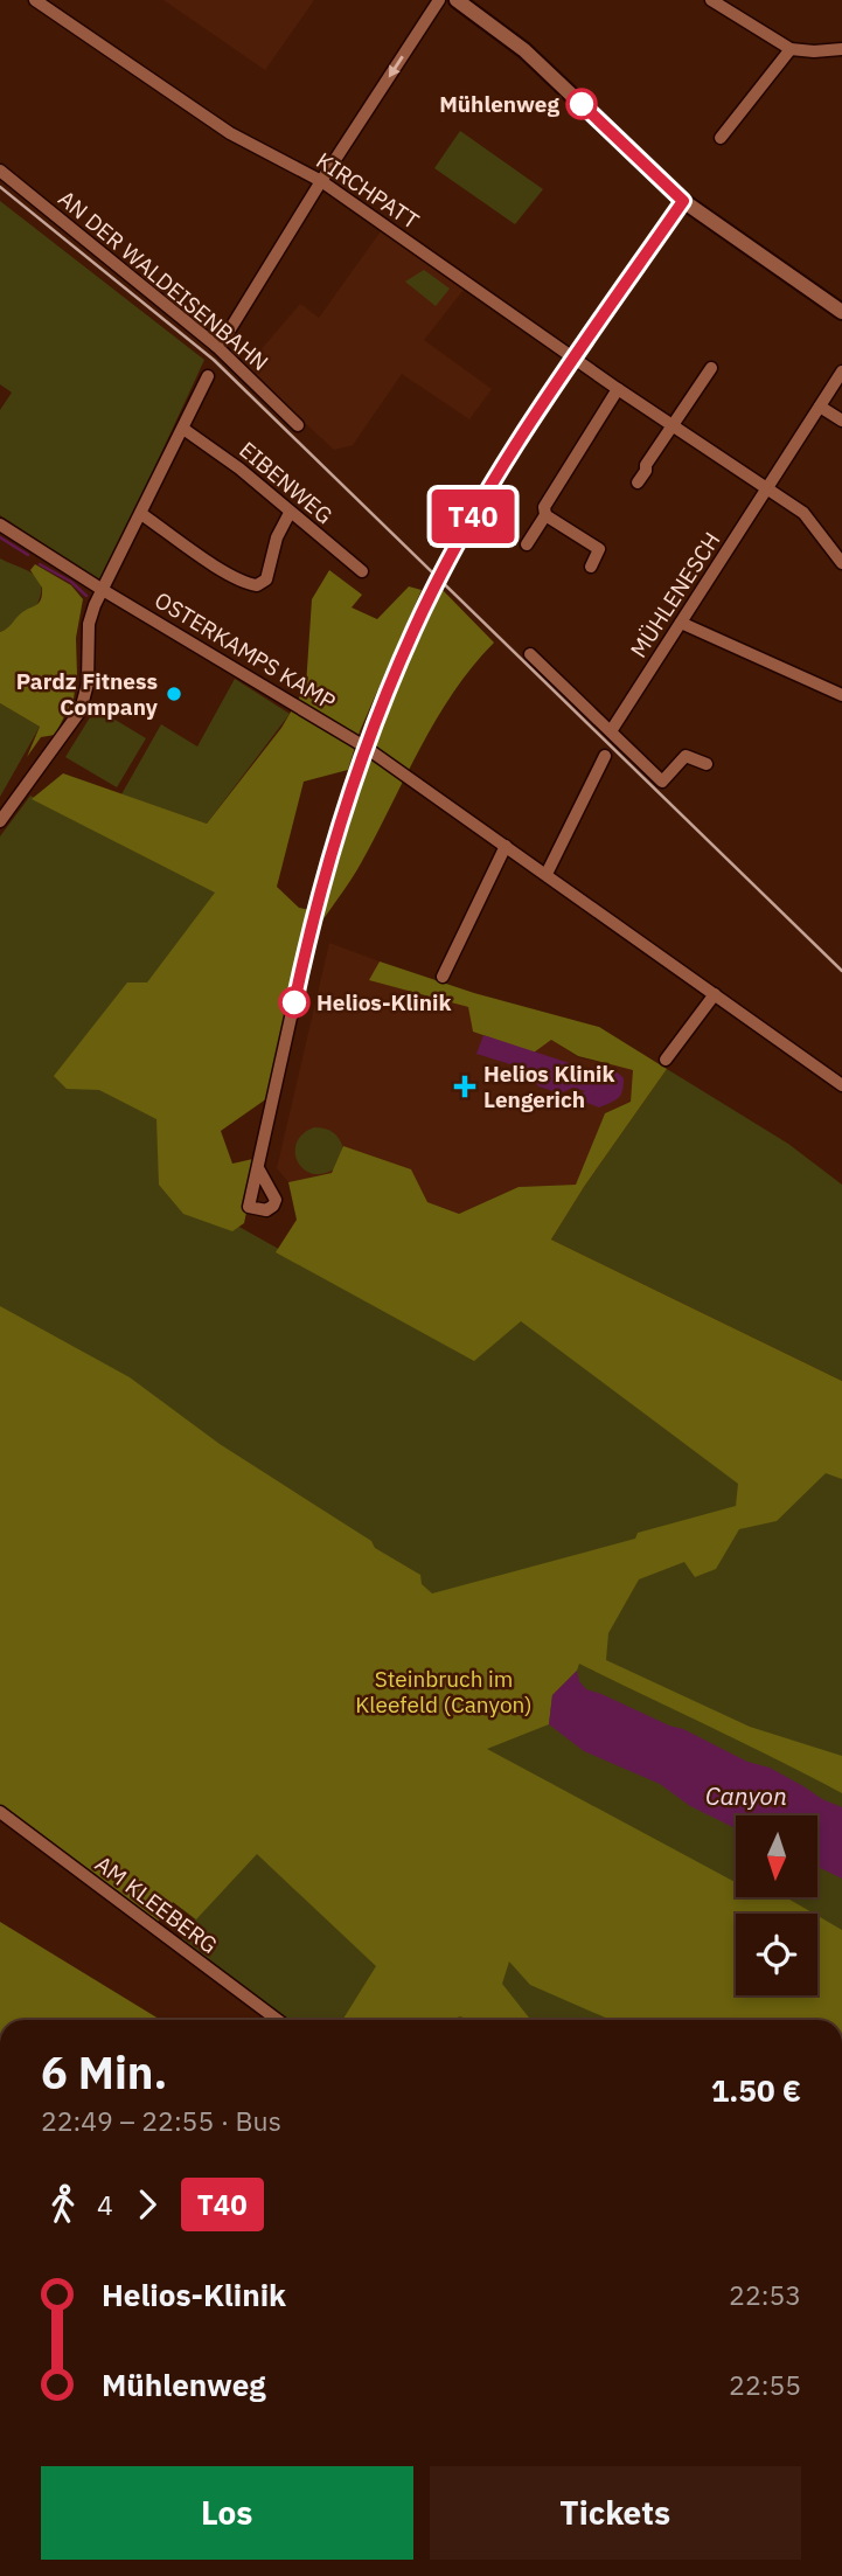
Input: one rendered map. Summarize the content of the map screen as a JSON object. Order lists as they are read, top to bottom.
{
  "streets": {
    "street": [
      "KIRCHPATT",
      "AN DER WALDEISENBAHN",
      "EIBENWEG",
      "MÜHLENESCH",
      "OSTERKAMPS KAMP",
      "AM KLEEBERG"
    ]
  },
  "crossings": [
    ["KIRCHPATT", "MÜHLENESCH"]
  ],
  "water": ["Canyon"],
  "parks": ["Steinbruch im Kleefeld (Canyon)"],
  "places": {
    "other": ["Mühlenweg", "Pardz Fitness Company", "Helios-Klinik"],
    "health": ["Helios Klinik Lengerich"]
  },
  "lines": ["bus line T40"],
  "north": "bottom",
  "page": {
    "on_map": "T40",
    "heading": ["6 Min.", "22:49 – 22:55 · Bus", "1.50 €"],
    "legs": ["4", "T40"],
    "list": [
      {
        "name": "Helios-Klinik",
        "value": "22:53"
      },
      {
        "name": "Mühlenweg",
        "value": "22:55"
      }
    ],
    "buttons": ["Los", "Tickets"]
  }
}
